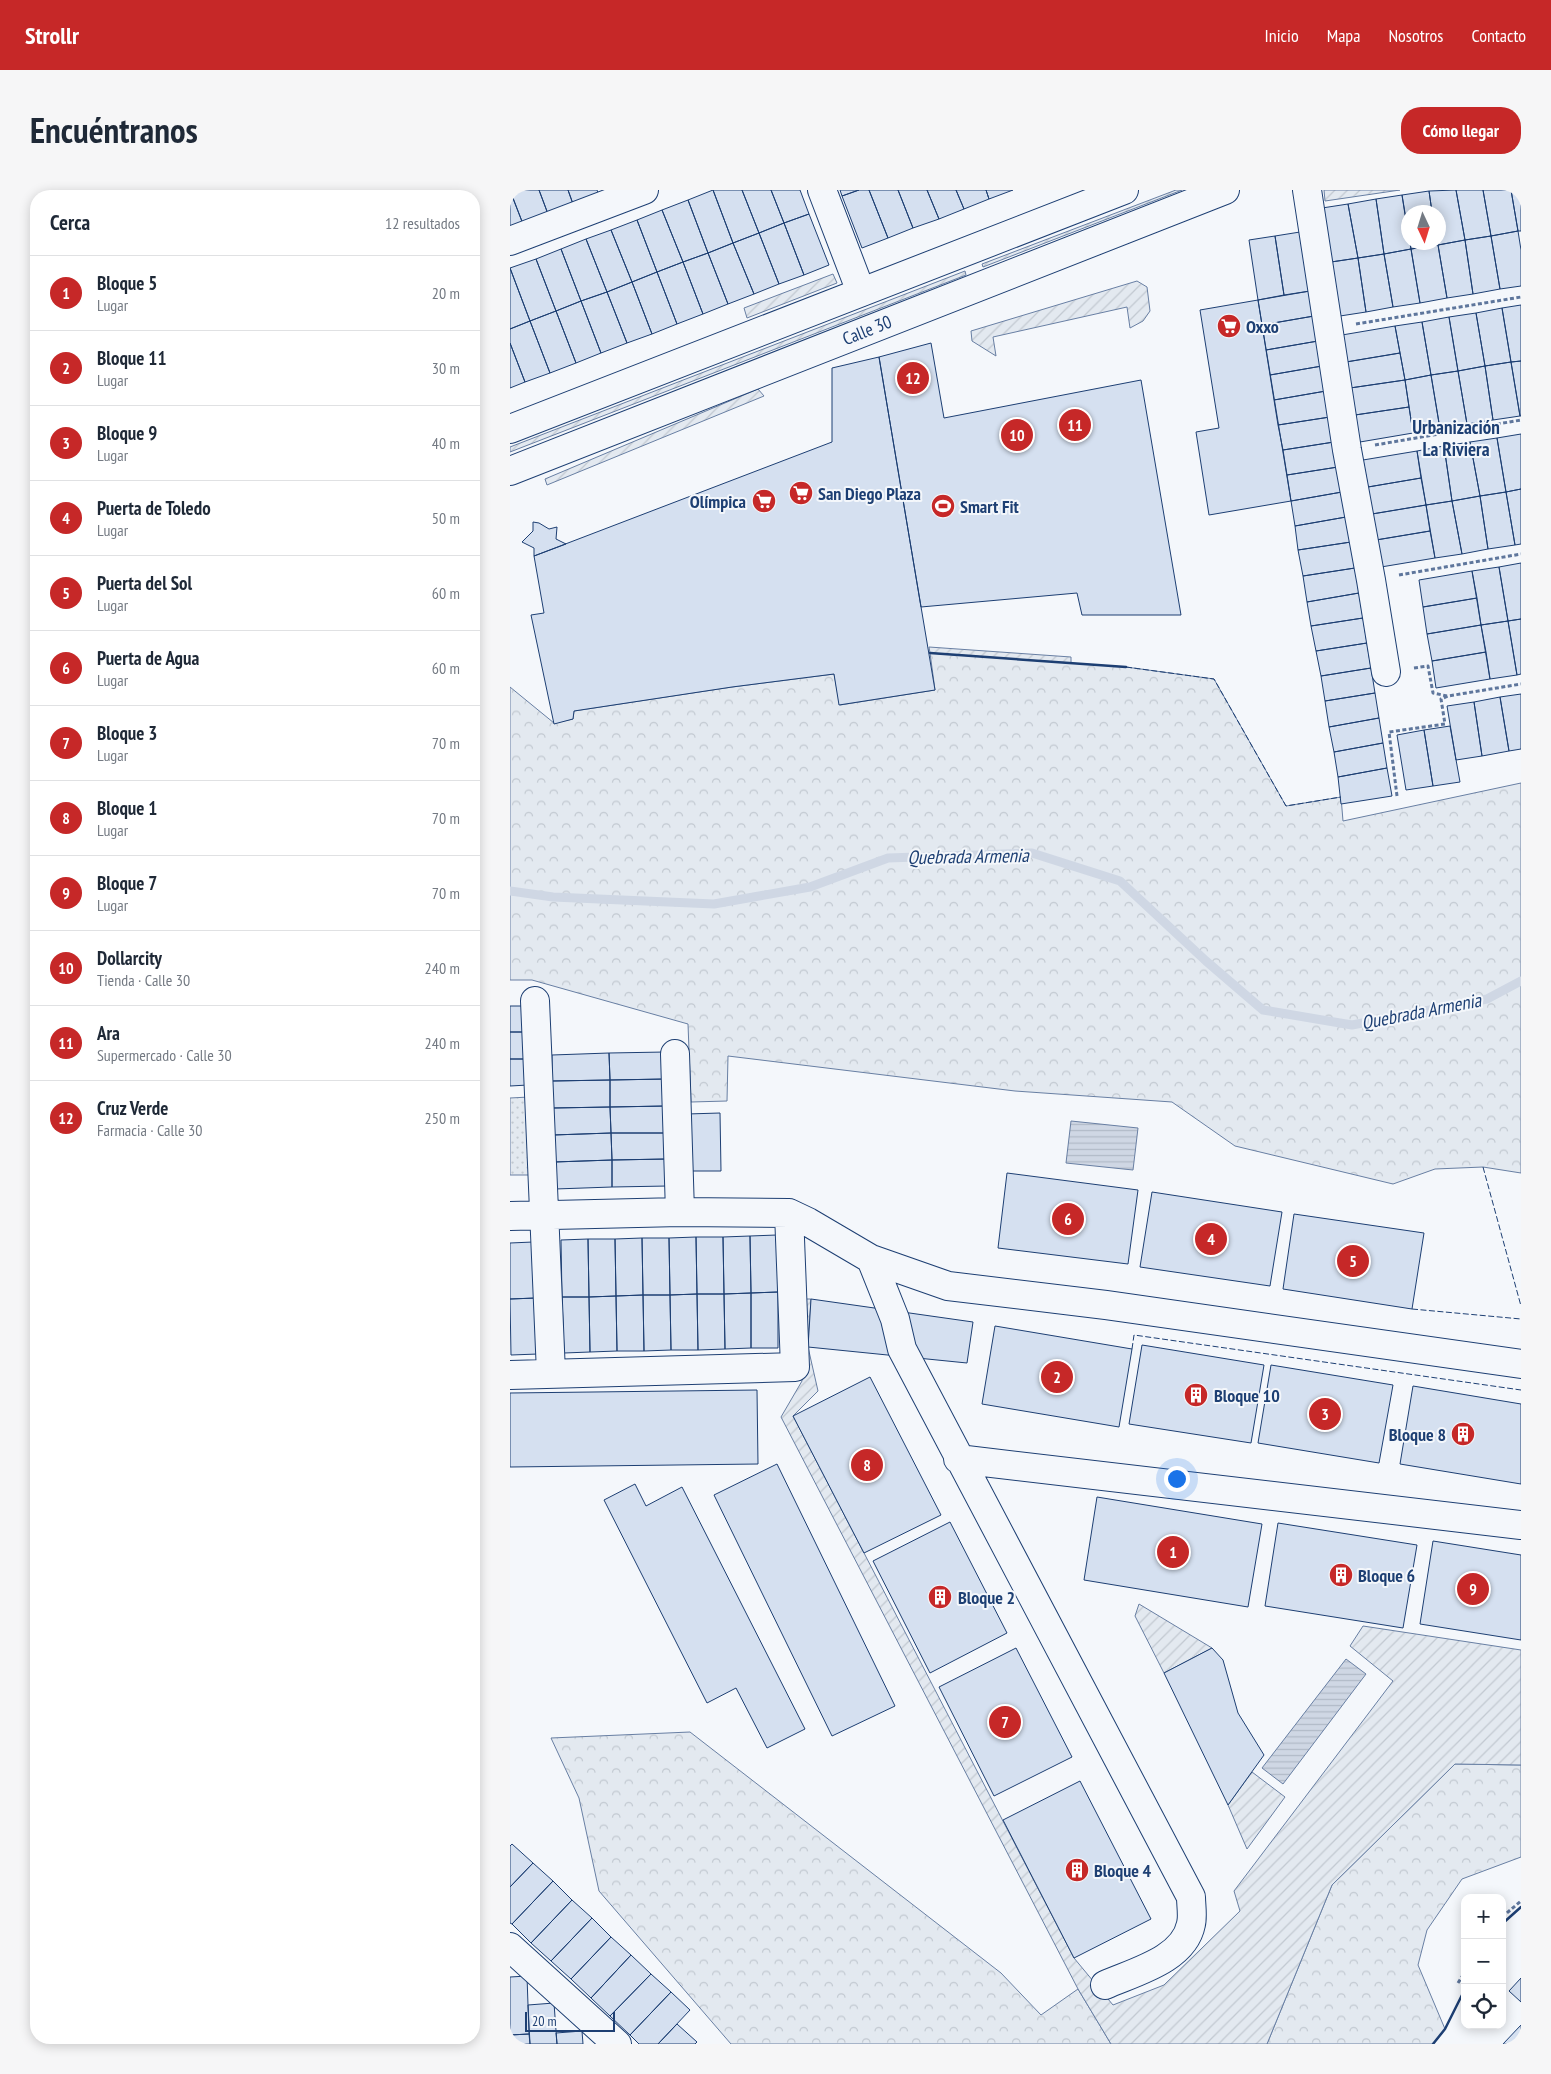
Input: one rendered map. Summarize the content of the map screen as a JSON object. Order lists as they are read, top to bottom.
{
  "streets": {
    "street": ["Calle 30"]
  },
  "districts": ["Urbanización La Riviera"],
  "water": ["Quebrada Armenia"],
  "places": {
    "supermarket": ["Oxxo", "San Diego Plaza", "Olímpica"],
    "sports": ["Smart Fit"],
    "building": [
      "Bloque 10",
      "Bloque 8",
      "Bloque 6",
      "Bloque 2",
      "Bloque 4"
    ]
  },
  "scale_bar": "20 m",
  "north": "bottom",
  "page": {
    "header": "Strollr",
    "nav": [
      "Inicio",
      "Mapa",
      "Nosotros",
      "Contacto"
    ],
    "title": "Encuéntranos",
    "buttons": "Cómo llegar",
    "heading": ["Cerca", "12 resultados"],
    "list": [
      {
        "mark": "1",
        "name": "Bloque 5",
        "note": "Lugar",
        "value": "20 m"
      },
      {
        "mark": "2",
        "name": "Bloque 11",
        "note": "Lugar",
        "value": "30 m"
      },
      {
        "mark": "3",
        "name": "Bloque 9",
        "note": "Lugar",
        "value": "40 m"
      },
      {
        "mark": "4",
        "name": "Puerta de Toledo",
        "note": "Lugar",
        "value": "50 m"
      },
      {
        "mark": "5",
        "name": "Puerta del Sol",
        "note": "Lugar",
        "value": "60 m"
      },
      {
        "mark": "6",
        "name": "Puerta de Agua",
        "note": "Lugar",
        "value": "60 m"
      },
      {
        "mark": "7",
        "name": "Bloque 3",
        "note": "Lugar",
        "value": "70 m"
      },
      {
        "mark": "8",
        "name": "Bloque 1",
        "note": "Lugar",
        "value": "70 m"
      },
      {
        "mark": "9",
        "name": "Bloque 7",
        "note": "Lugar",
        "value": "70 m"
      },
      {
        "mark": "10",
        "name": "Dollarcity",
        "note": "Tienda · Calle 30",
        "value": "240 m"
      },
      {
        "mark": "11",
        "name": "Ara",
        "note": "Supermercado · Calle 30",
        "value": "240 m"
      },
      {
        "mark": "12",
        "name": "Cruz Verde",
        "note": "Farmacia · Calle 30",
        "value": "250 m"
      }
    ],
    "pins": [
      "12",
      "11",
      "10",
      "6",
      "4",
      "5",
      "2",
      "3",
      "8",
      "1",
      "9",
      "7"
    ],
    "map_buttons": ["+", "−"],
    "scale": "20 m"
  }
}
